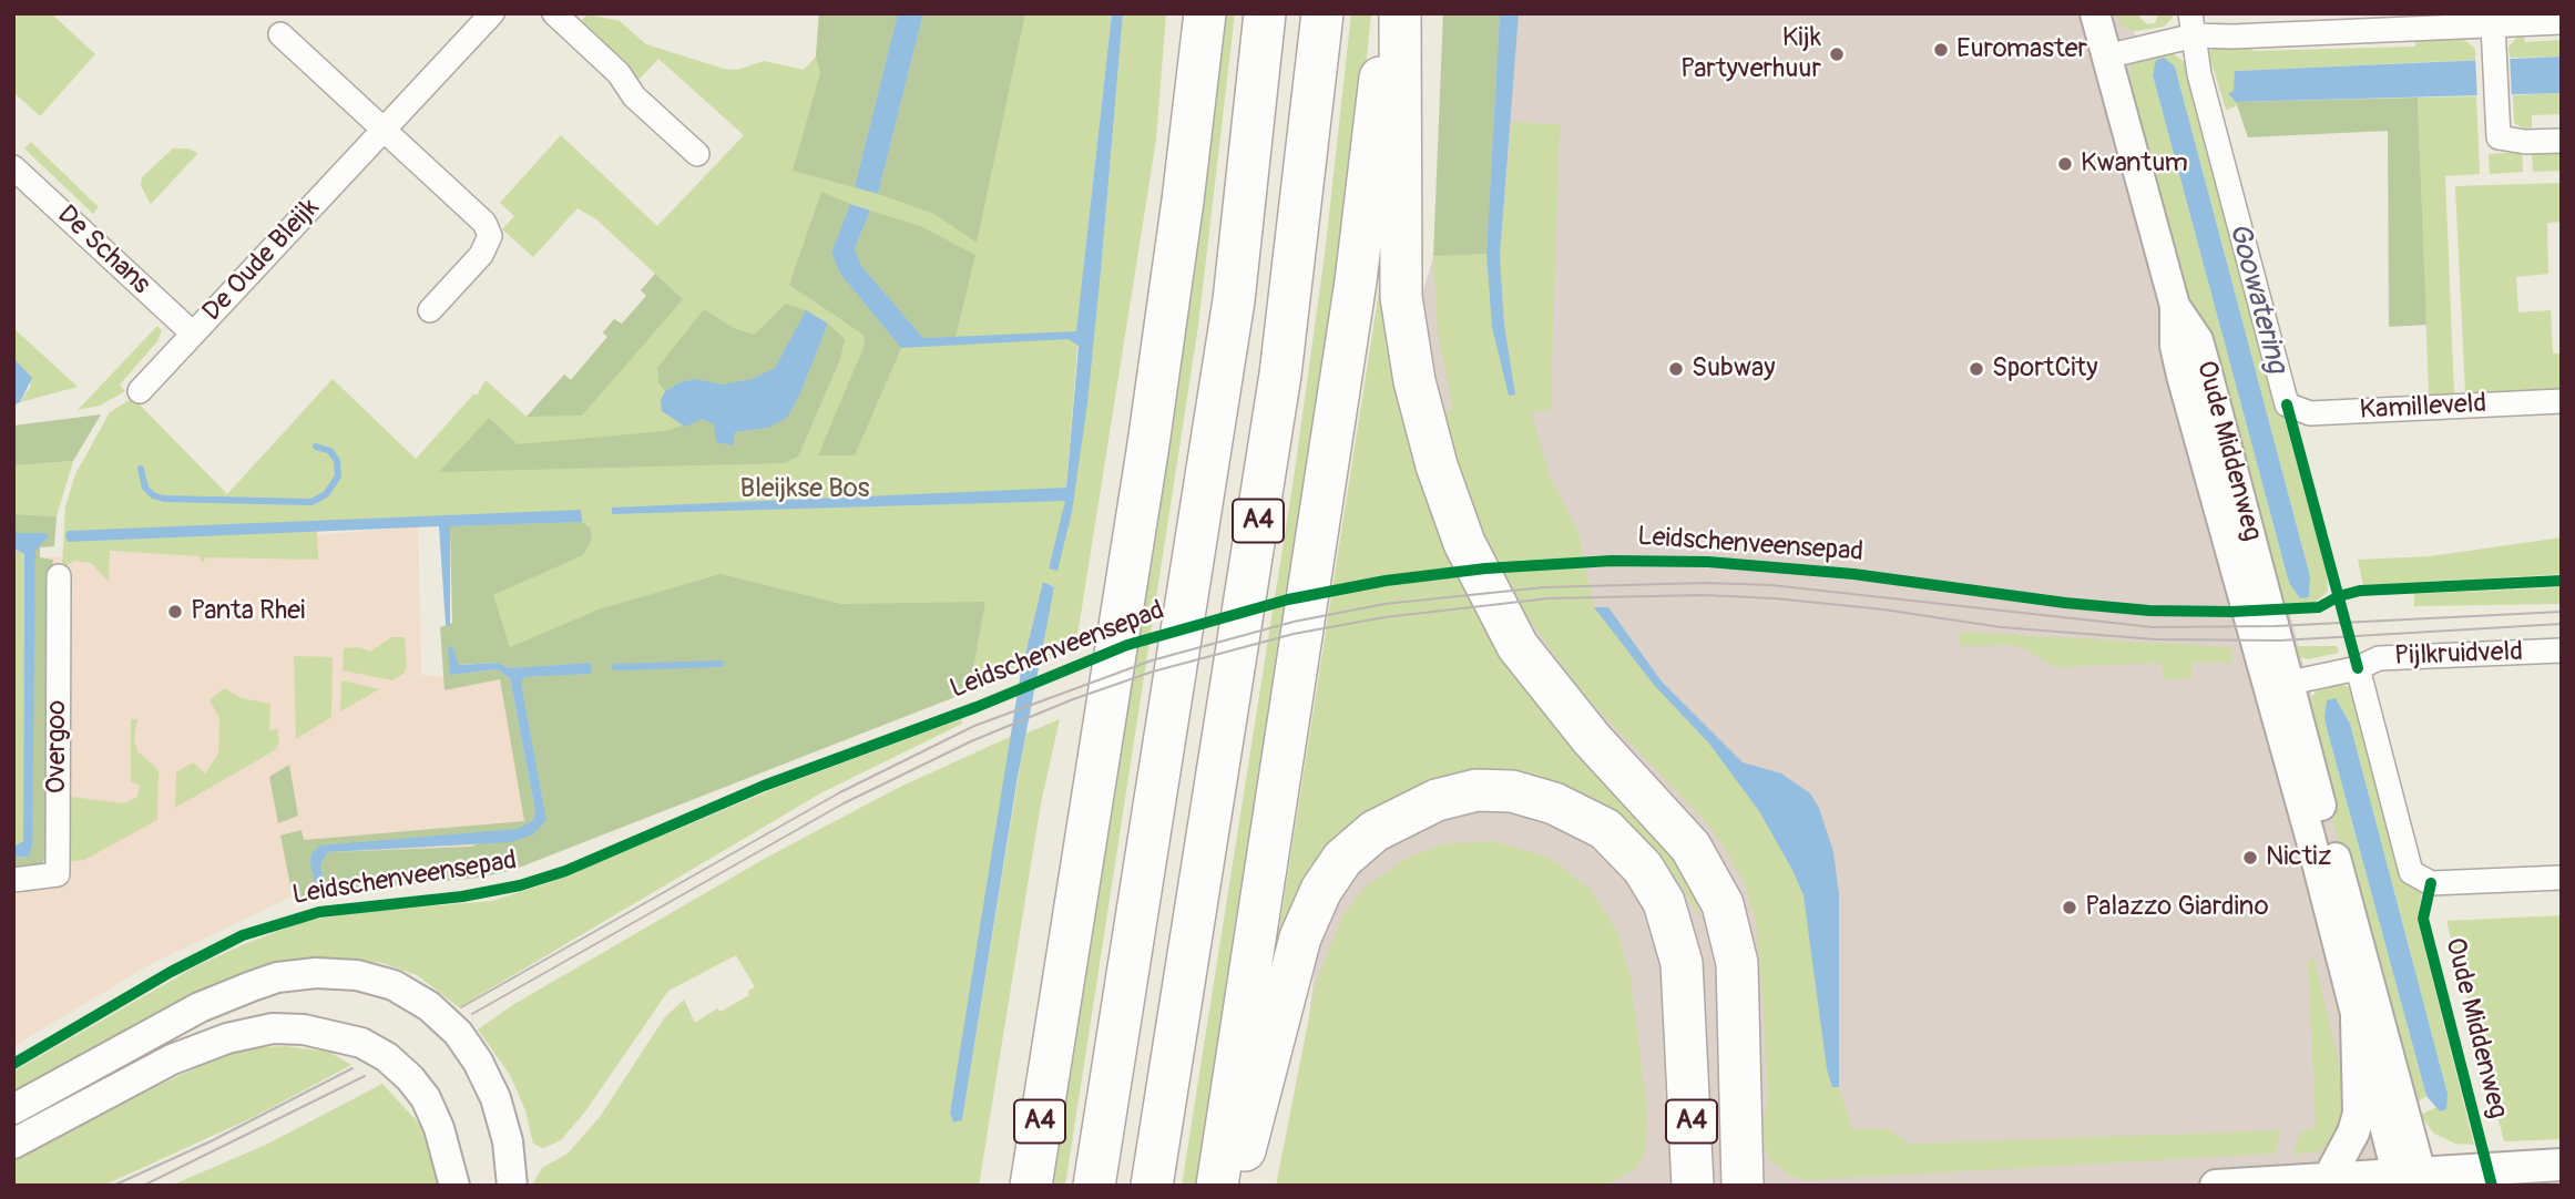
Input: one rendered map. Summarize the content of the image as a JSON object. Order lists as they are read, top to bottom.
{
  "streets": {
    "highway": ["A4"],
    "street": [
      "De Schans",
      "De Oude Bleijk",
      "Kamilleveld",
      "Oude Middenweg",
      "Pijlkruidveld",
      "Overgoo"
    ],
    "cycle path": ["Leidschenveensepad"]
  },
  "crossings": [
    ["De Schans", "De Oude Bleijk"],
    ["Oude Middenweg", "Pijlkruidveld"]
  ],
  "water": ["Goowatering"],
  "parks": ["Bleijkse Bos"],
  "places": [
    "Euromaster",
    "Kijk Partyverhuur",
    "Kwantum",
    "Subway",
    "SportCity",
    "Panta Rhei",
    "Nictiz",
    "Palazzo Giardino"
  ]
}
